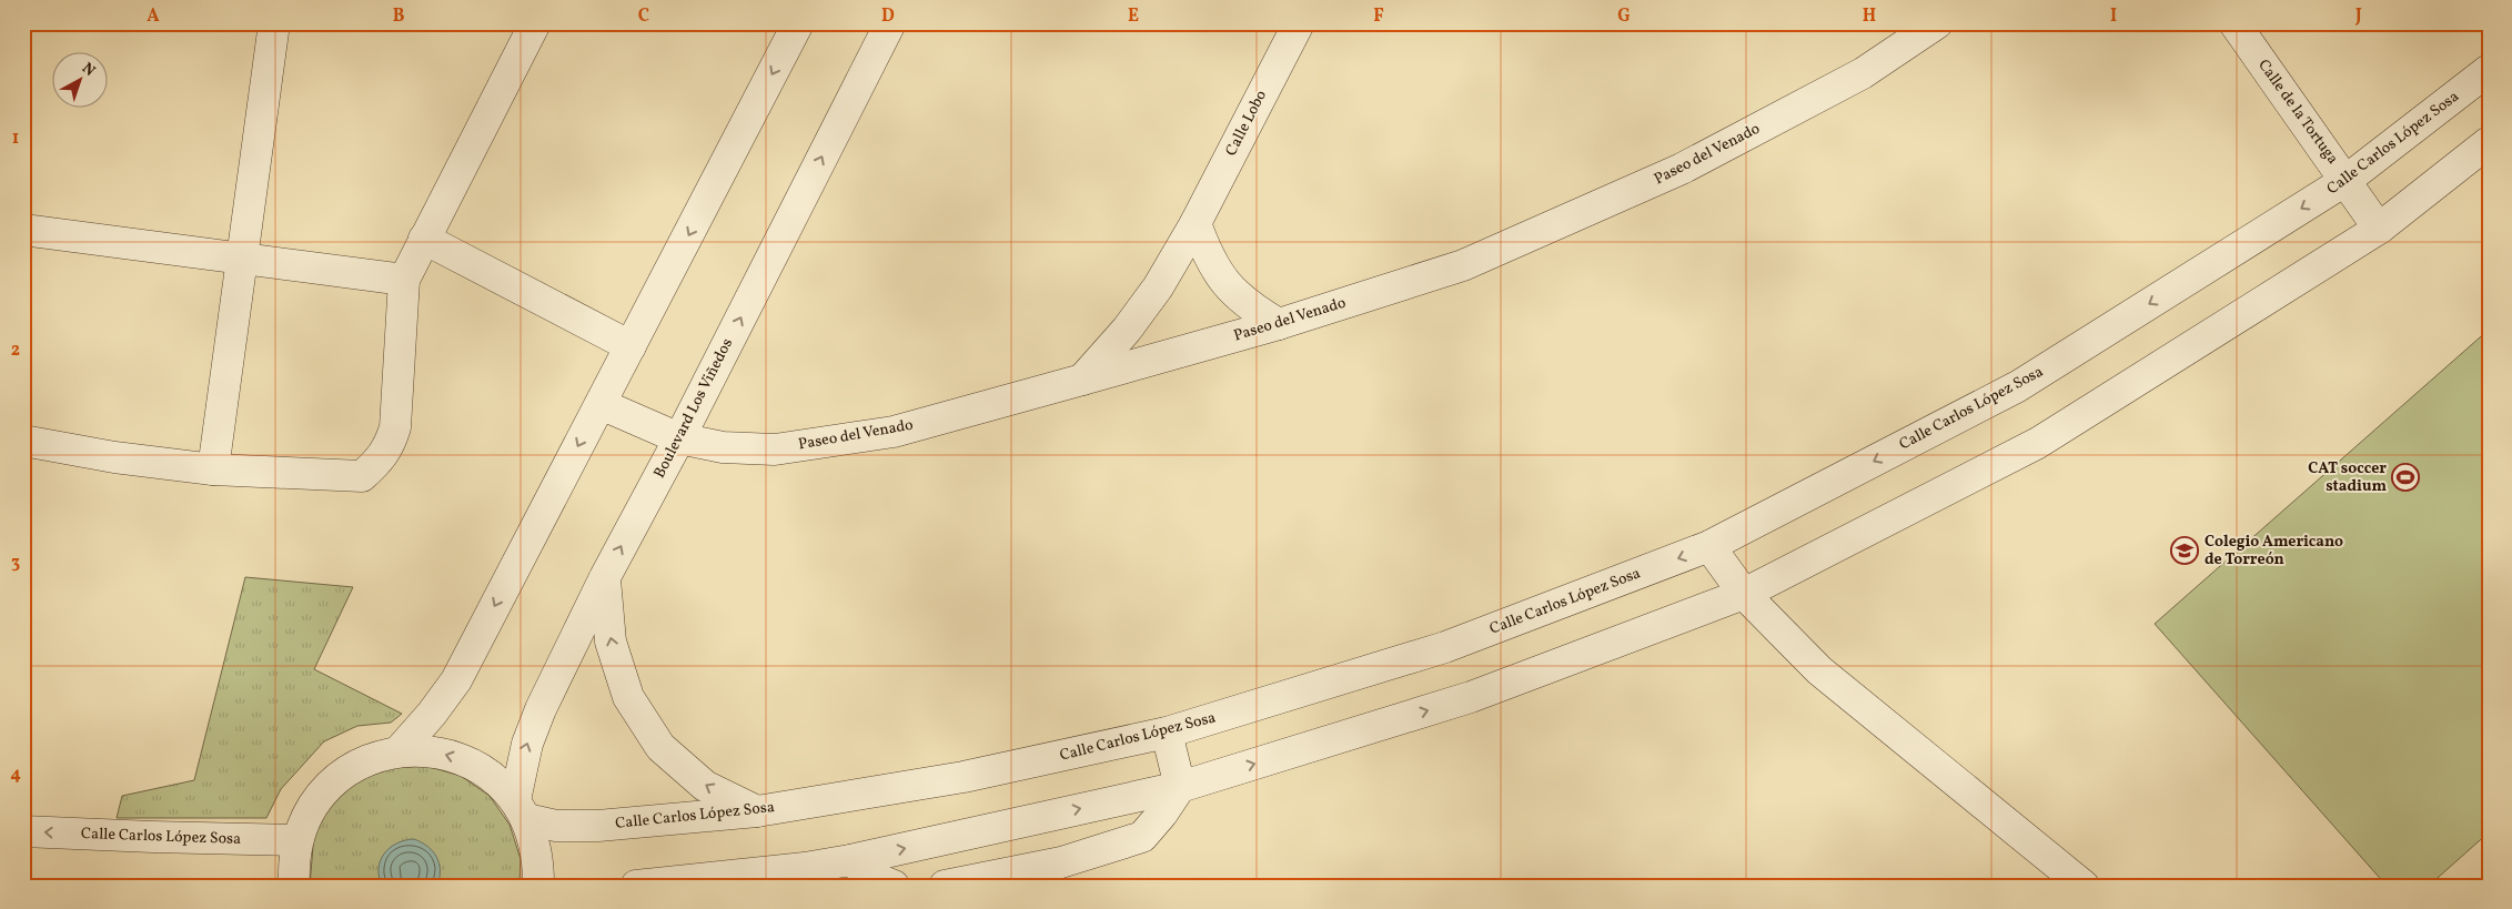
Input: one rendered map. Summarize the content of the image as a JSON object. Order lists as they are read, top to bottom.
{
  "streets": {
    "street": [
      "Calle de la Tortuga",
      "Calle Lobo",
      "Calle Carlos López Sosa",
      "Paseo del Venado",
      "Boulevard Los Viñedos"
    ]
  },
  "crossings": [
    ["Calle de la Tortuga", "Calle Carlos López Sosa"],
    ["Calle Lobo", "Paseo del Venado"],
    ["Calle Carlos López Sosa", "Boulevard Los Viñedos"],
    ["Paseo del Venado", "Boulevard Los Viñedos"]
  ],
  "places": {
    "sports": ["CAT soccer stadium"],
    "school or university": ["Colegio Americano de Torreón"]
  },
  "north": "top right",
  "grid": {
    "columns": [
      "A",
      "B",
      "C",
      "D",
      "E",
      "F",
      "G",
      "H",
      "I",
      "J"
    ],
    "rows": [
      "1",
      "2",
      "3",
      "4"
    ]
  }
}
